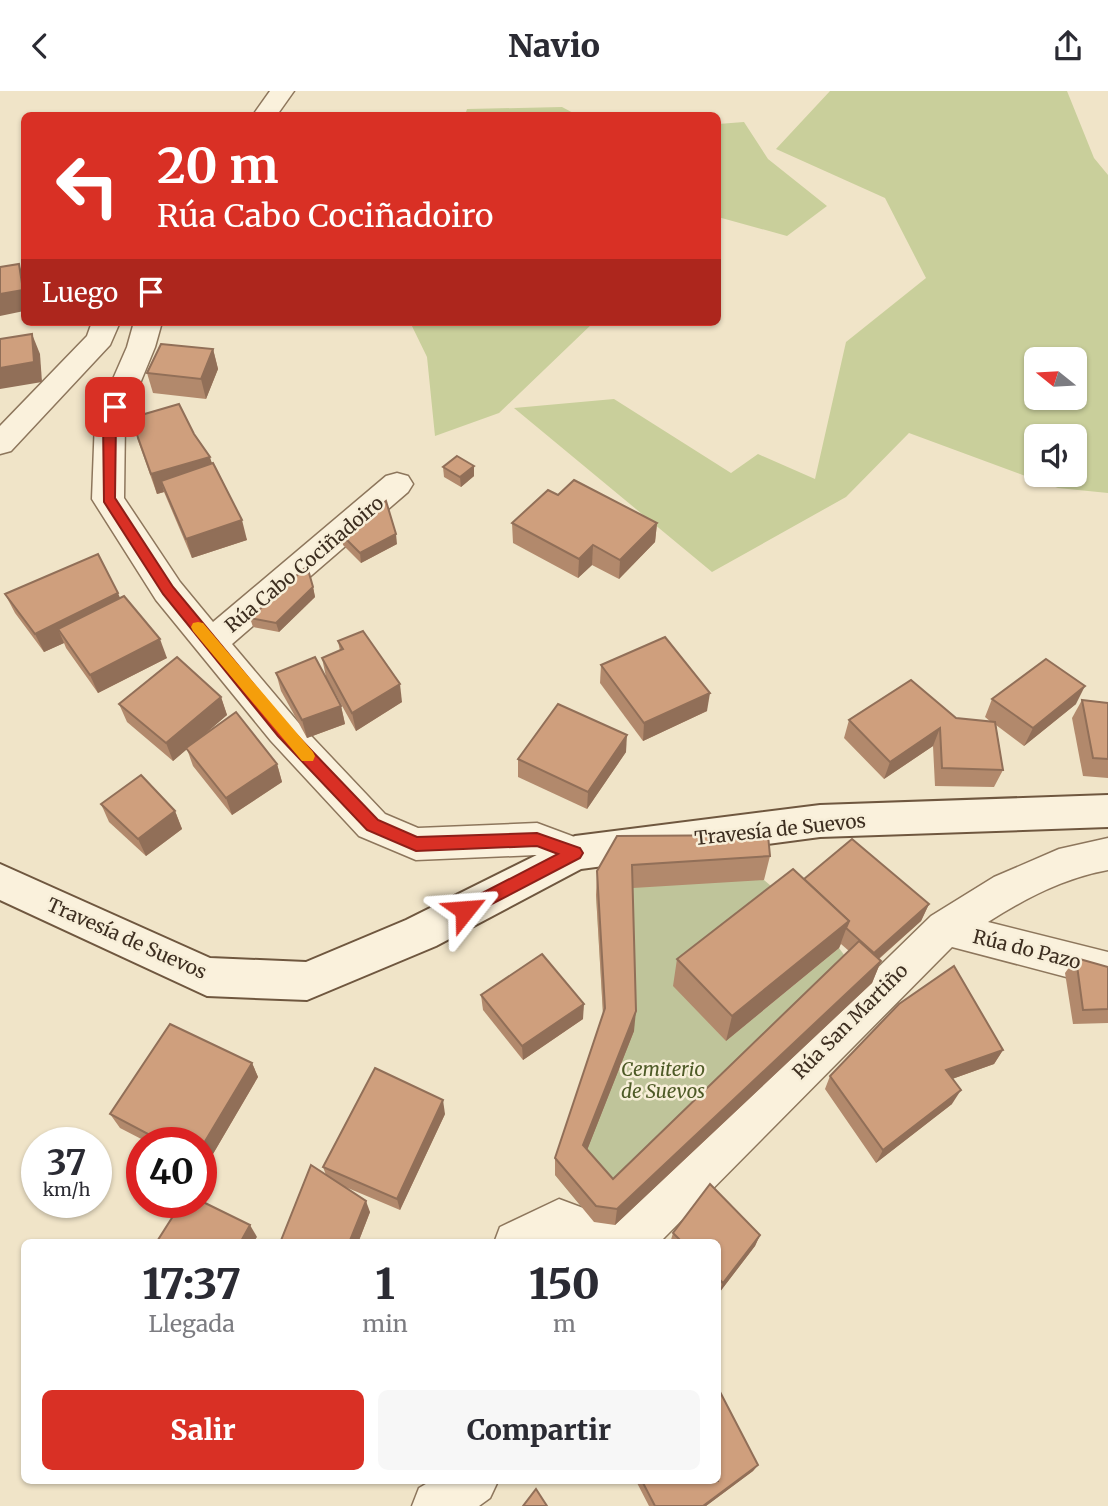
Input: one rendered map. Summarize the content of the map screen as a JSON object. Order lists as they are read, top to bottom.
{
  "streets": {
    "street": [
      "Rúa Cabo Cociñadoiro",
      "Travesía de Suevos",
      "Rúa do Pazo",
      "Rúa San Martiño"
    ]
  },
  "crossings": [
    ["Rúa Cabo Cociñadoiro", "Travesía de Suevos"],
    ["Rúa do Pazo", "Rúa San Martiño"]
  ],
  "parks": ["Cemiterio de Suevos"],
  "north": "left",
  "page": {
    "header": "Navio",
    "turn": ["20 m", "Rúa Cabo Cociñadoiro"],
    "then": "Luego",
    "speed": "37 km/h",
    "limit": "40",
    "eta": [
      "17:37",
      "Llegada",
      "1",
      "min",
      "150",
      "m"
    ],
    "buttons": ["Salir", "Compartir"]
  }
}
